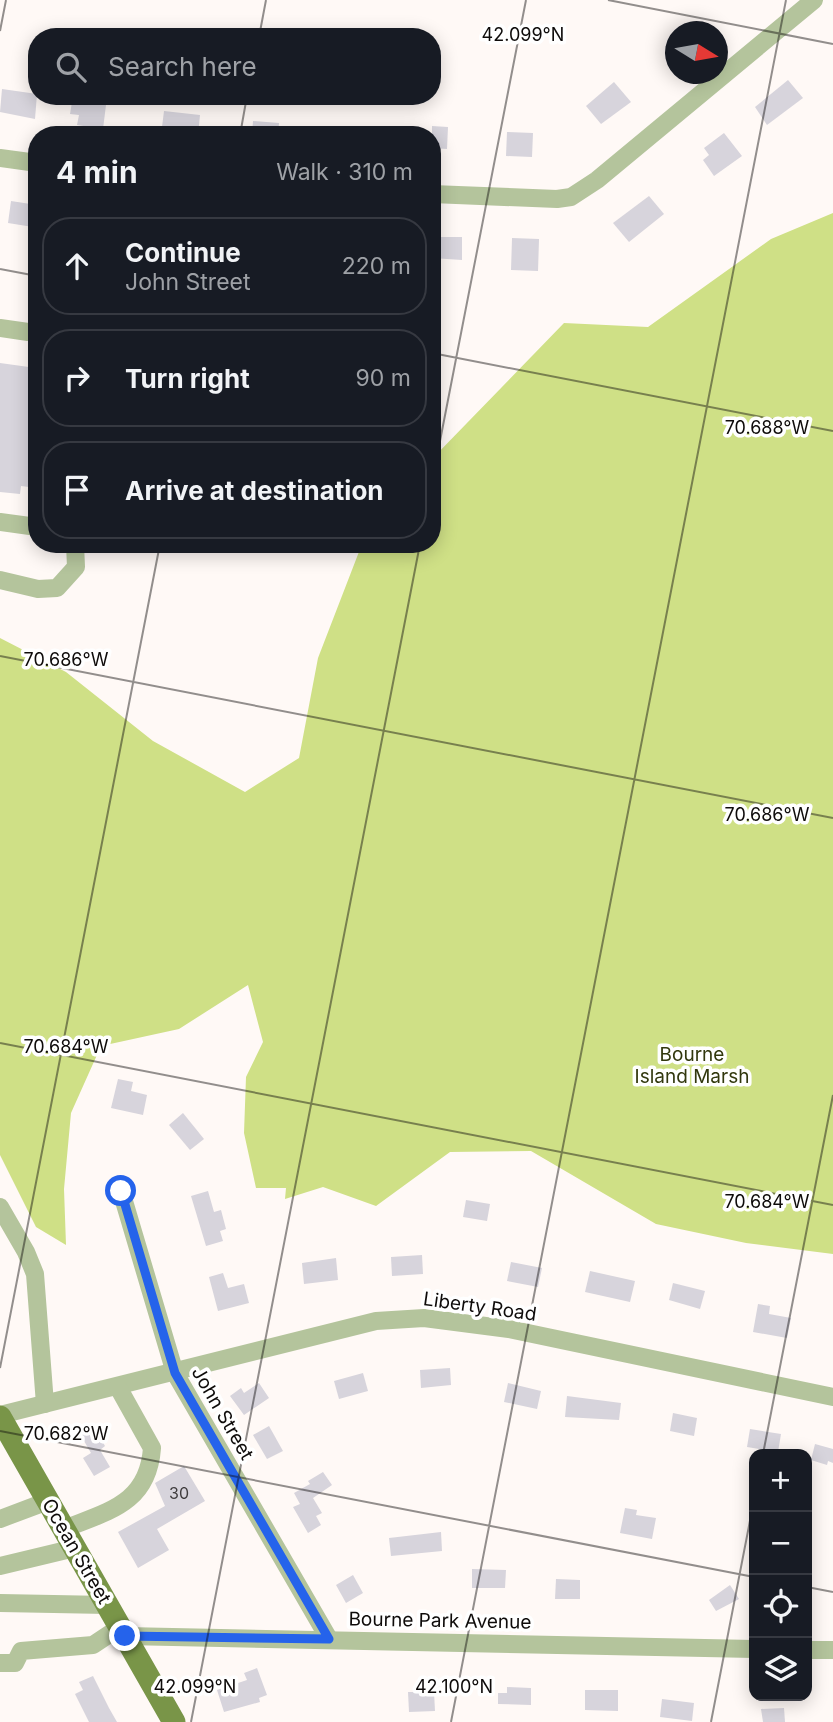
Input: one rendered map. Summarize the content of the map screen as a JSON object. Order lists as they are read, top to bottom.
{
  "streets": {
    "main road": ["Ocean Street"],
    "street": ["Liberty Road", "John Street", "Bourne Park Avenue"]
  },
  "crossings": [
    ["Liberty Road", "John Street"],
    ["Liberty Road", "Ocean Street"],
    ["John Street", "Bourne Park Avenue"],
    ["Ocean Street", "Bourne Park Avenue"]
  ],
  "parks": ["Bourne Island Marsh"],
  "house_numbers": ["30"],
  "north": "right",
  "page": {
    "search": "Search here",
    "heading": ["4 min", "Walk · 310 m"],
    "list": [
      ["Continue", "John Street", "220 m"],
      ["Turn right", "90 m"],
      "Arrive at destination"
    ],
    "map_buttons": ["+", "−"]
  },
  "coordinates": [
    "42.099°N",
    "70.688°W",
    "70.686°W",
    "70.684°W",
    "70.682°W",
    "42.100°N"
  ]
}
